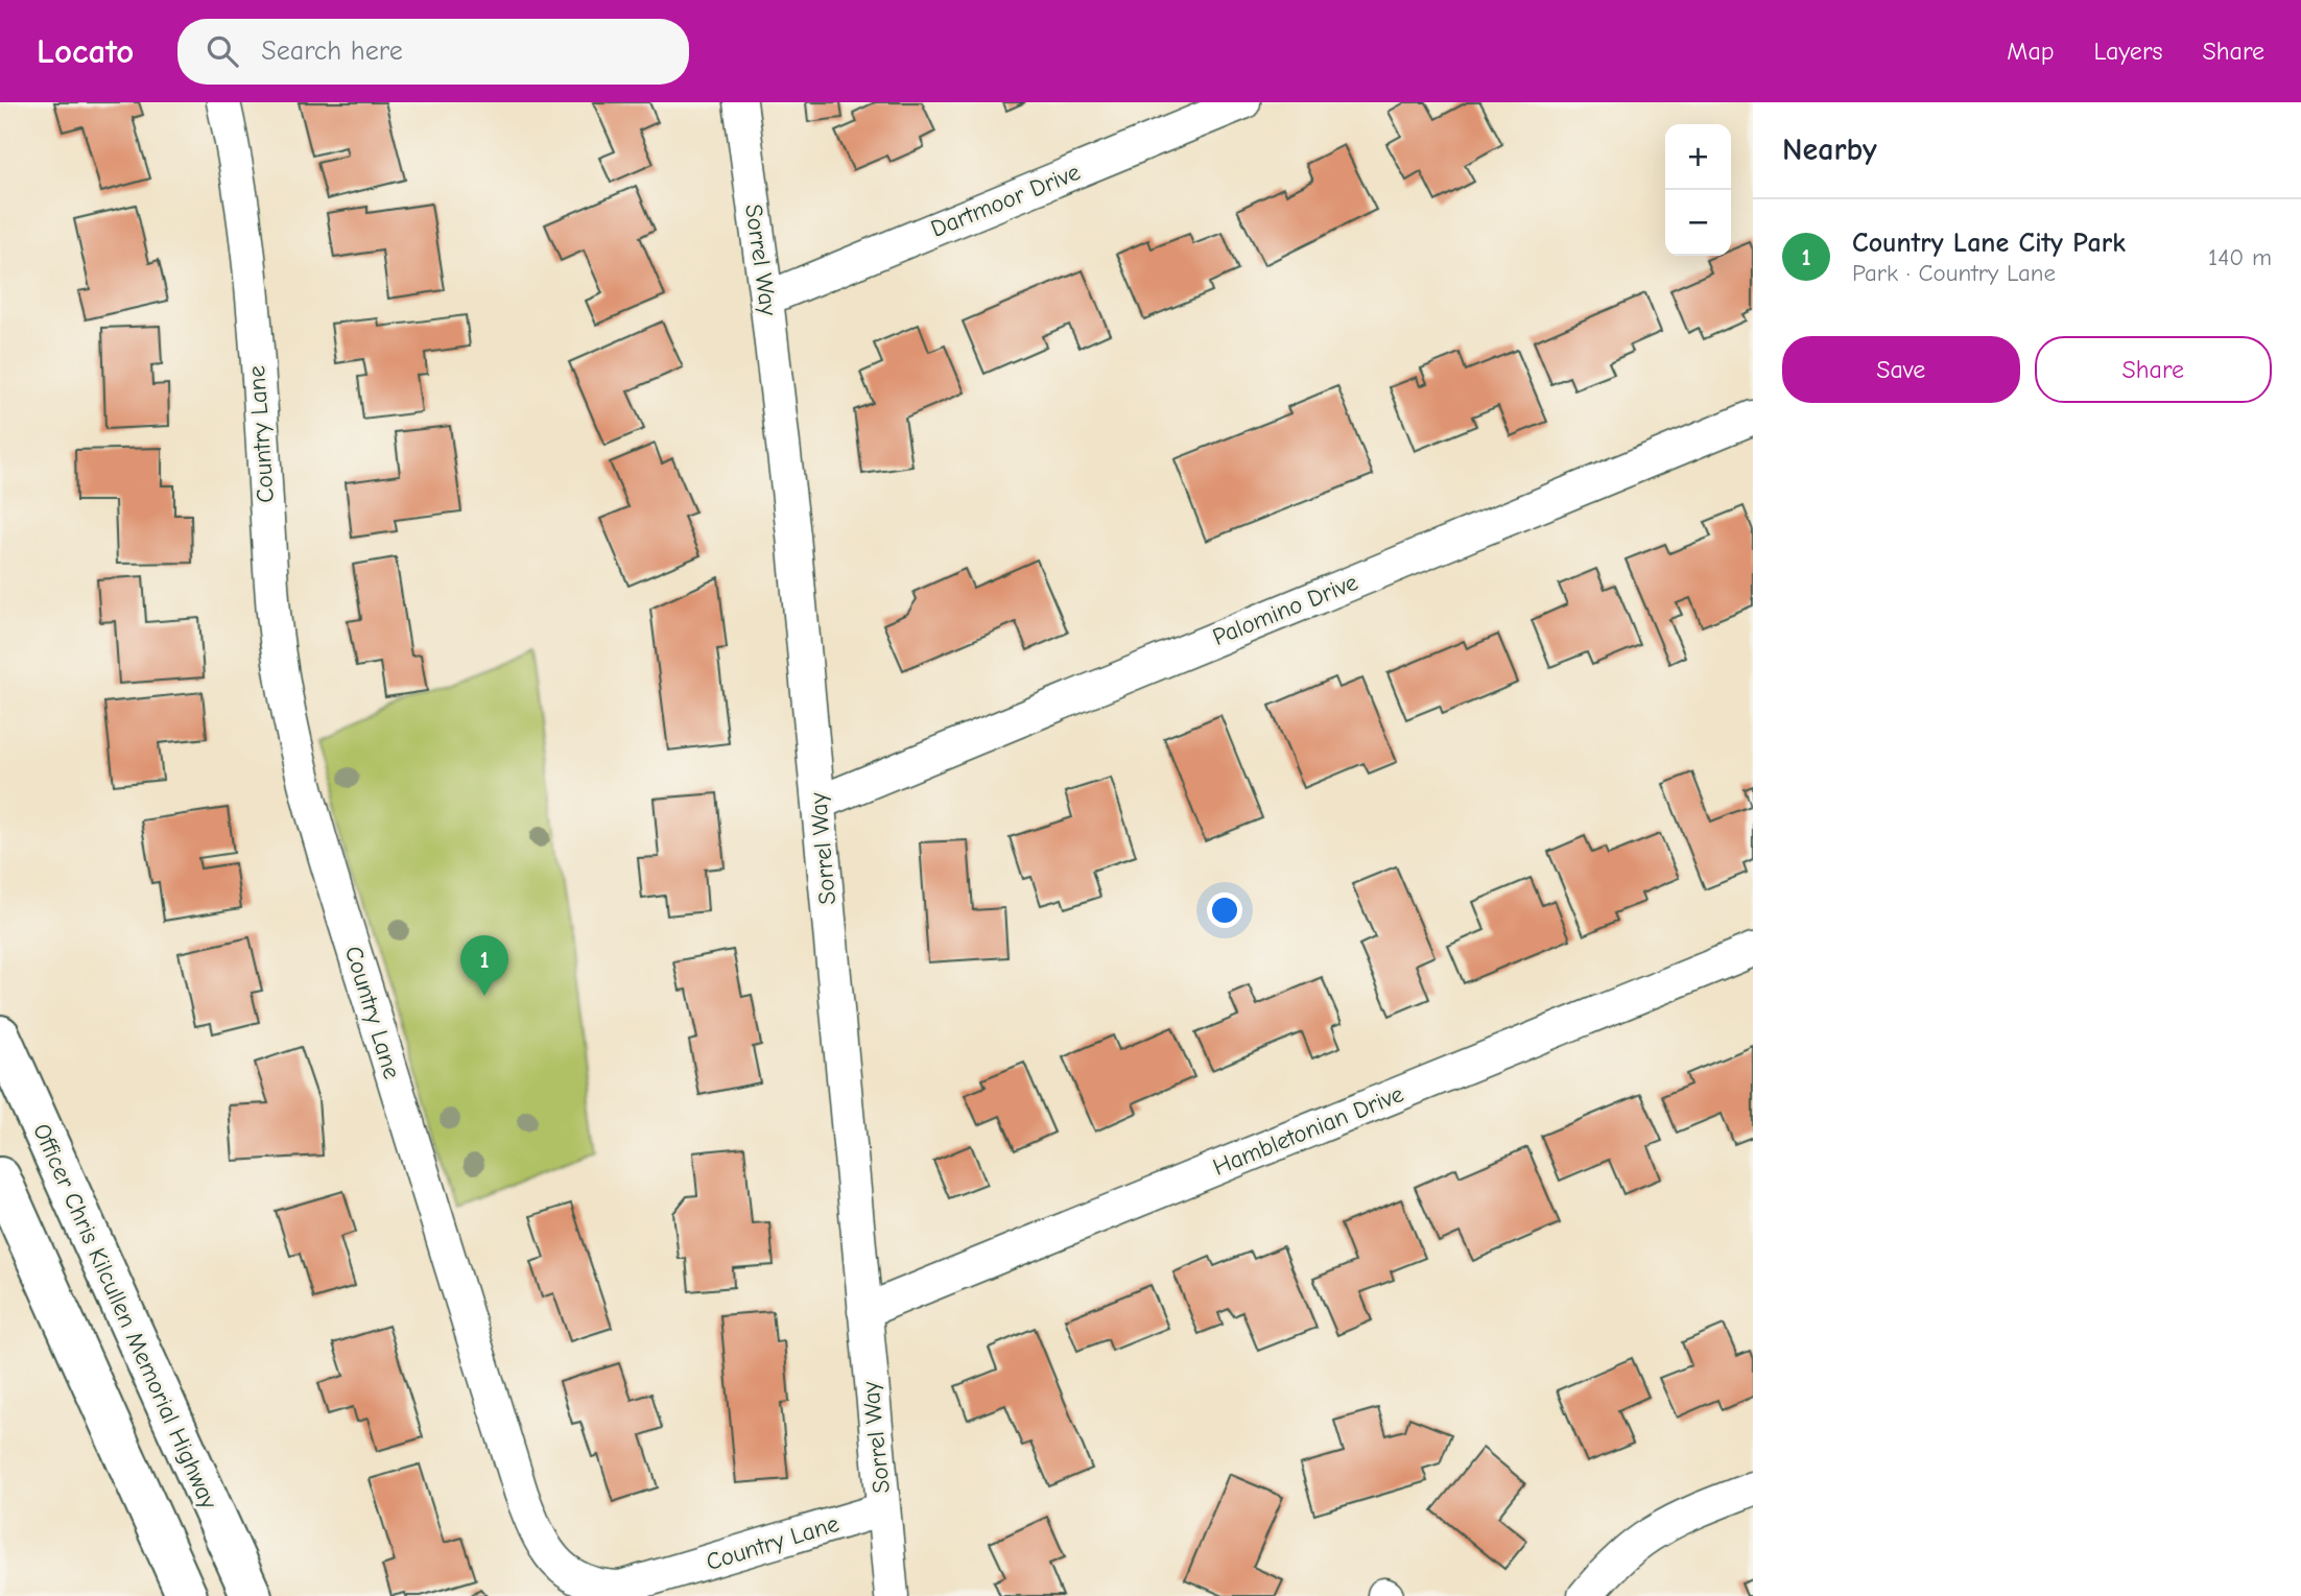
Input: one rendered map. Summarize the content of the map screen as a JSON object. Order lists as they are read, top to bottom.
{
  "streets": {
    "highway": ["Officer Chris Kilcullen Memorial Highway"],
    "street": [
      "Dartmoor Drive",
      "Sorrel Way",
      "Country Lane",
      "Palomino Drive",
      "Hambletonian Drive"
    ]
  },
  "crossings": [
    ["Dartmoor Drive", "Sorrel Way"],
    ["Sorrel Way", "Country Lane"],
    ["Sorrel Way", "Palomino Drive"],
    ["Sorrel Way", "Hambletonian Drive"]
  ],
  "page": {
    "header": "Locato",
    "search": "Search here",
    "nav": ["Map", "Layers", "Share"],
    "heading": "Nearby",
    "map_buttons": ["+", "−"],
    "list": [
      {
        "mark": "1",
        "name": "Country Lane City Park",
        "note": "Park · Country Lane",
        "value": "140 m"
      }
    ],
    "buttons": ["Save", "Share"],
    "pins": "1"
  }
}
